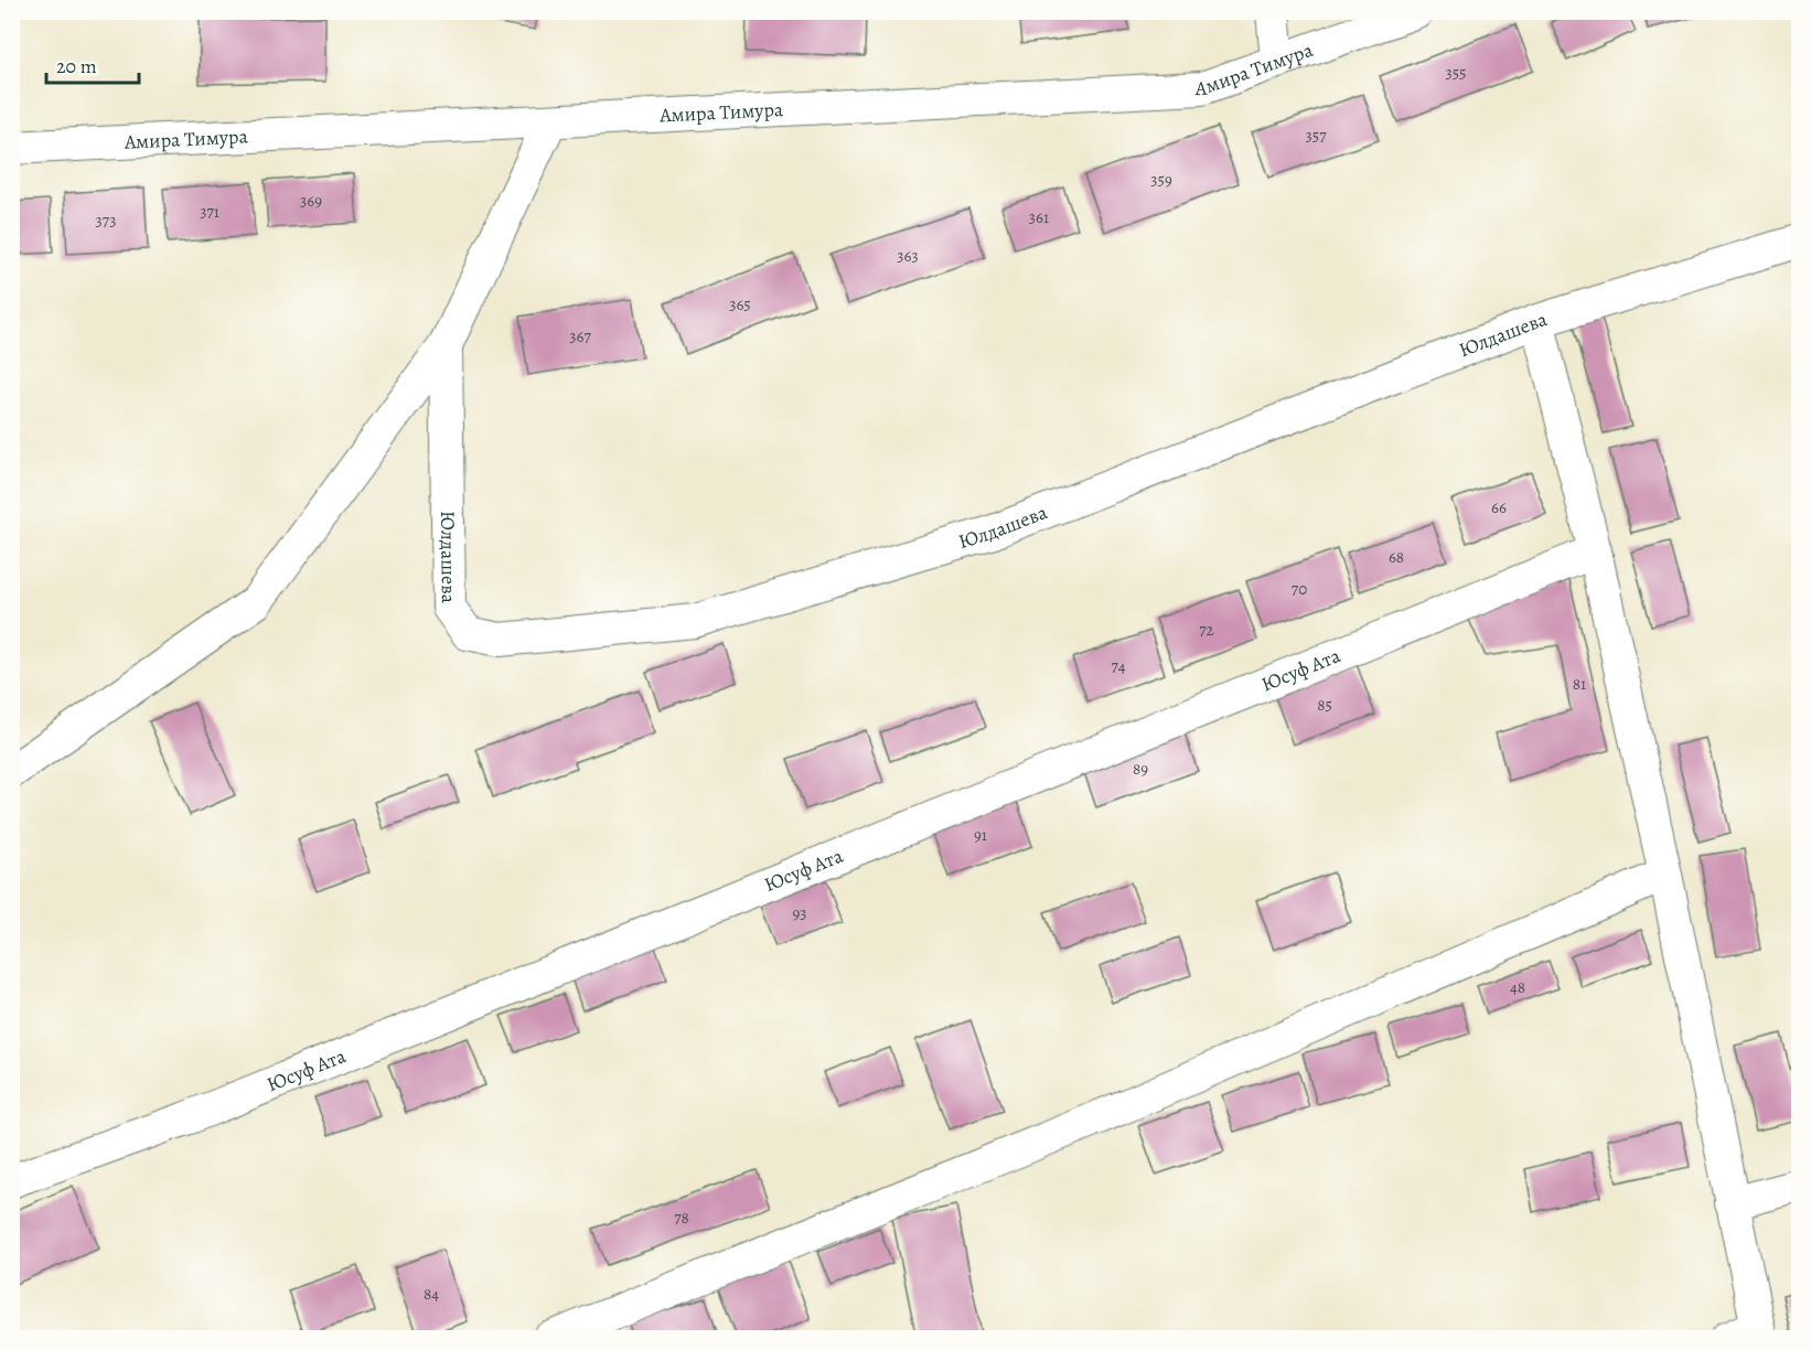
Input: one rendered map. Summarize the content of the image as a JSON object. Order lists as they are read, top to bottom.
{
  "streets": {
    "street": ["Амира Тимура", "Юлдашева", "Юсуф Ата"]
  },
  "house_numbers": [
    "355",
    "357",
    "359",
    "369",
    "371",
    "361",
    "373",
    "363",
    "365",
    "367",
    "66",
    "68",
    "70",
    "72",
    "74",
    "81",
    "85",
    "89",
    "91",
    "93",
    "48",
    "78",
    "84"
  ],
  "scale_bar": "20 m"
}
